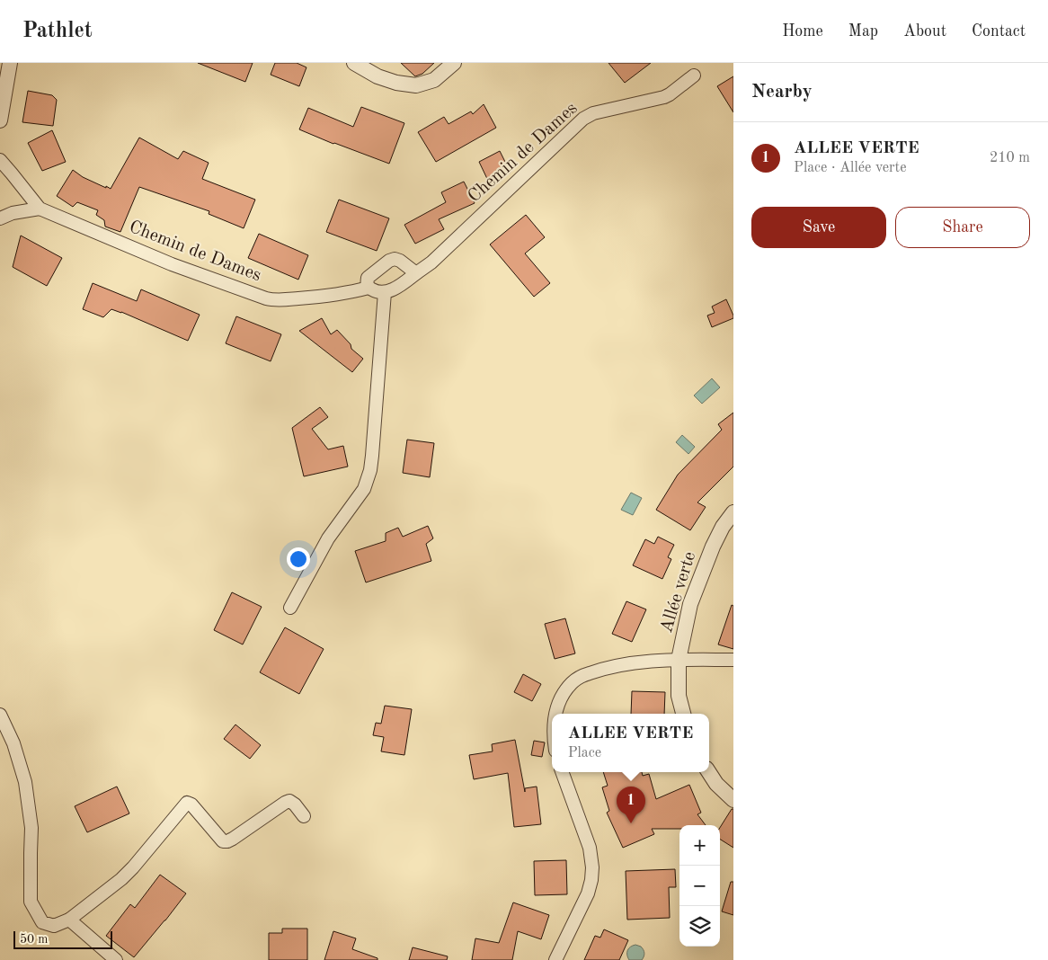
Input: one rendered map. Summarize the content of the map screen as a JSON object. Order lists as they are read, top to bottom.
{
  "streets": {
    "street": ["Chemin de Dames", "Allée verte"]
  },
  "scale_bar": "50 m",
  "page": {
    "header": "Pathlet",
    "nav": [
      "Home",
      "Map",
      "About",
      "Contact"
    ],
    "heading": "Nearby",
    "list": [
      {
        "mark": "1",
        "name": "ALLEE VERTE",
        "note": "Place · Allée verte",
        "value": "210 m"
      }
    ],
    "buttons": ["Save", "Share"],
    "popup": ["ALLEE VERTE", "Place"],
    "pins": "1",
    "map_buttons": ["+", "−"],
    "scale": "50 m"
  }
}
